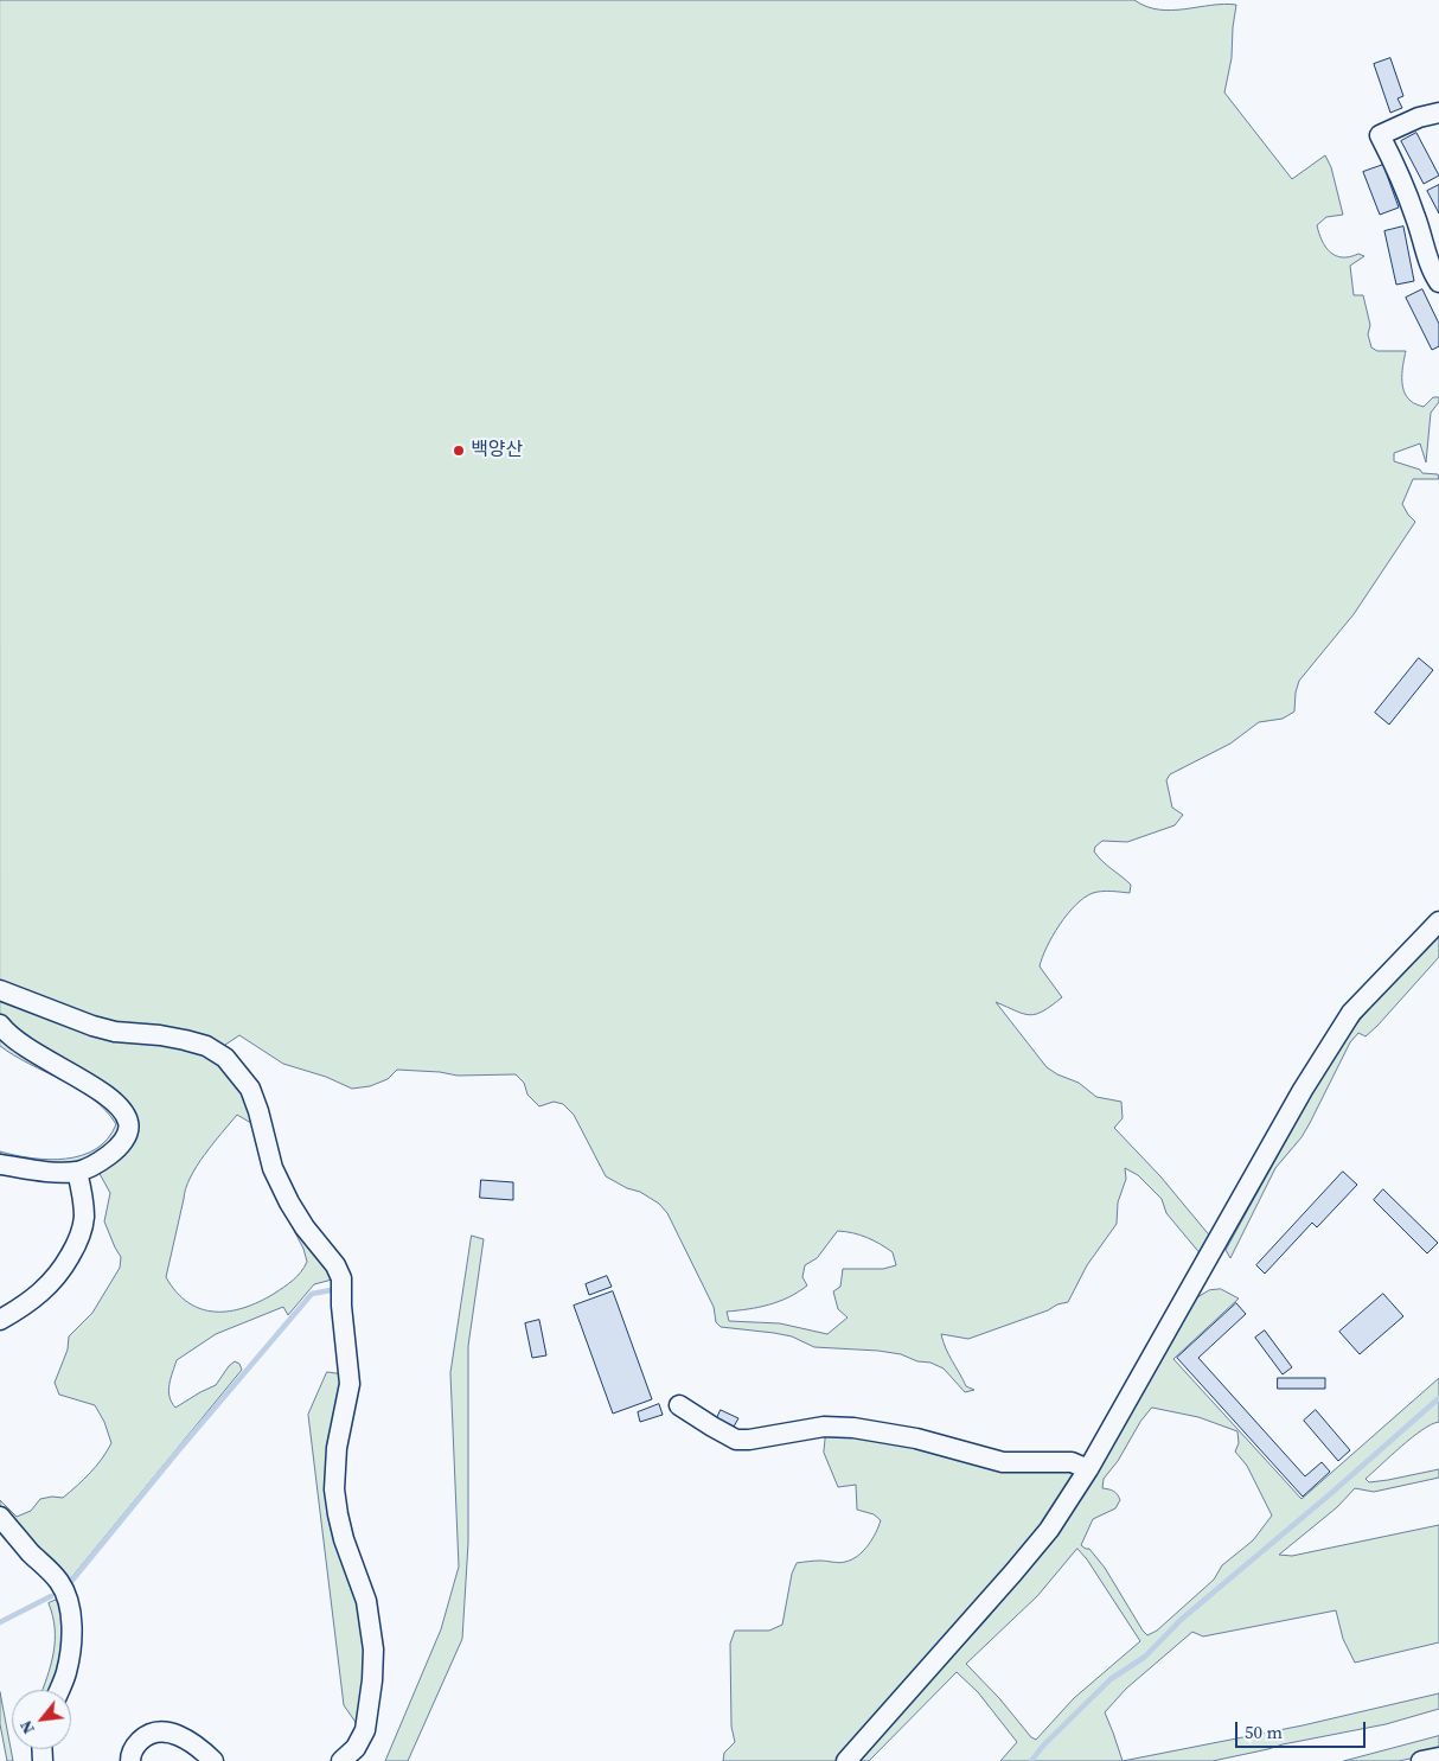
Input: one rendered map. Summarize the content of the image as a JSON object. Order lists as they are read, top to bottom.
{
  "places": ["백양산"],
  "scale_bar": "50 m",
  "north": "bottom left"
}
